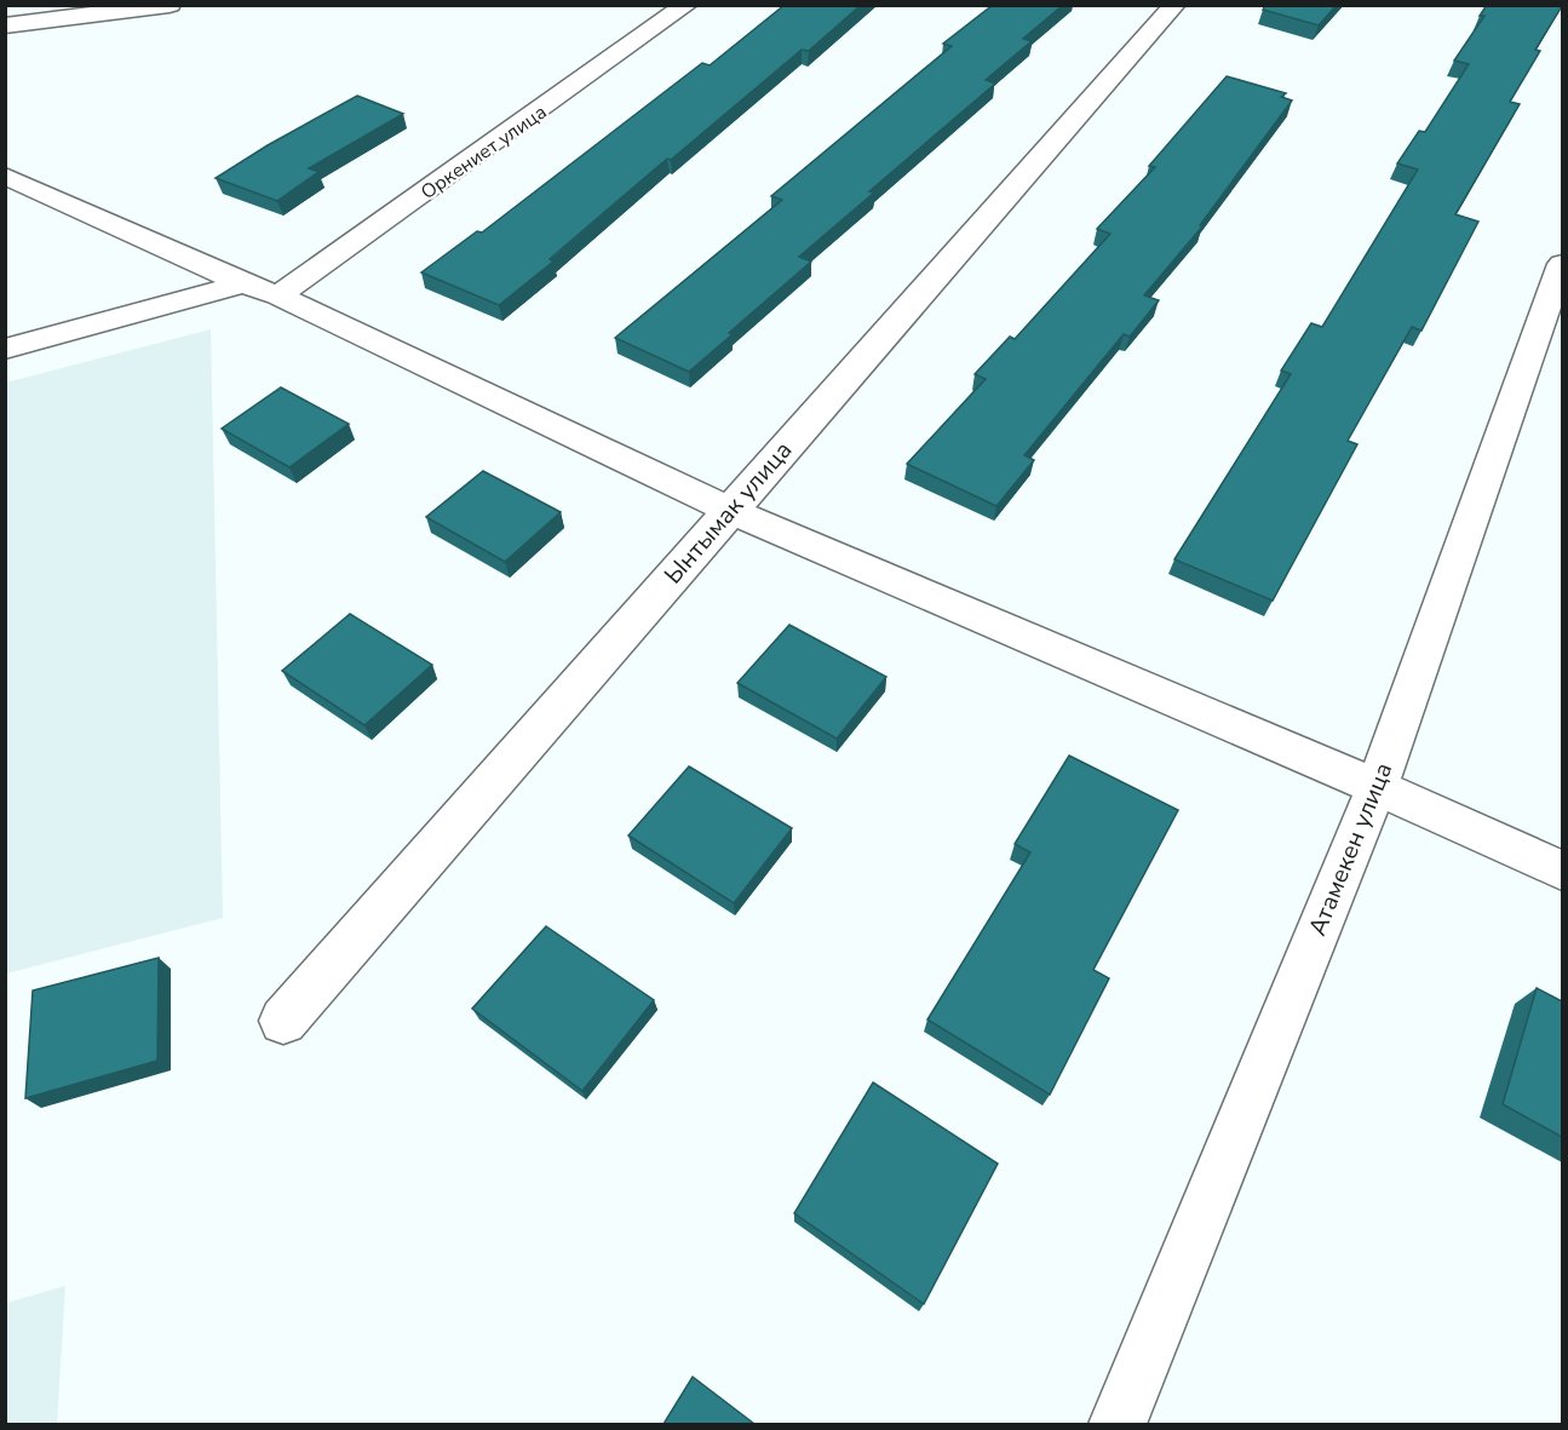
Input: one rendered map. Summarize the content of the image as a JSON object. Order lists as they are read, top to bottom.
{
  "streets": {
    "street": ["Оркениет улица", "Ынтымак улица", "Атамекен улица"]
  }
}
